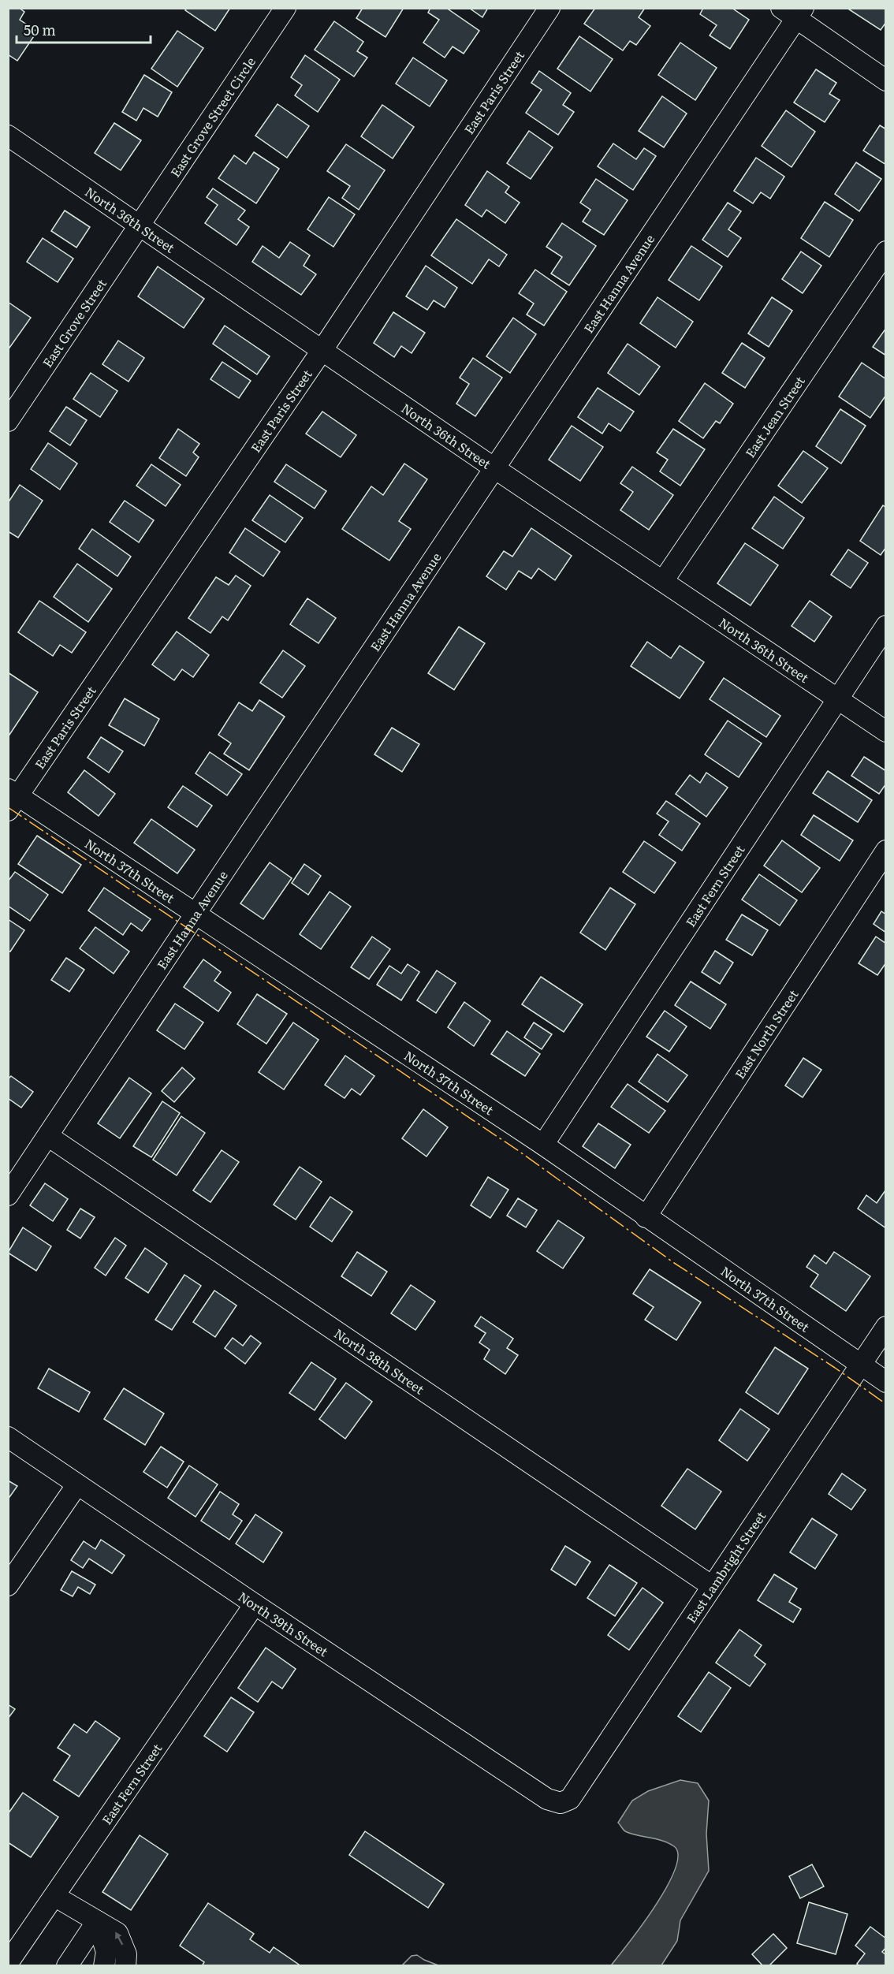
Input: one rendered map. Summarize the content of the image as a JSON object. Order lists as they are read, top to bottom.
{
  "streets": {
    "street": [
      "East Paris Street",
      "East Grove Street Circle",
      "North 36th Street",
      "East Hanna Avenue",
      "East Grove Street",
      "East Jean Street",
      "North 37th Street",
      "East Fern Street",
      "East North Street",
      "North 38th Street",
      "East Lambright Street",
      "North 39th Street"
    ]
  },
  "crossings": [
    ["East Paris Street", "North 36th Street"],
    ["East Paris Street", "North 37th Street"],
    ["East Grove Street Circle", "North 36th Street"],
    ["East Grove Street Circle", "East Grove Street"],
    ["North 36th Street", "East Hanna Avenue"],
    ["North 36th Street", "East Grove Street"],
    ["North 36th Street", "East Jean Street"],
    ["North 36th Street", "East Fern Street"],
    ["East Hanna Avenue", "North 37th Street"],
    ["East Hanna Avenue", "North 38th Street"],
    ["North 37th Street", "East Fern Street"],
    ["North 37th Street", "East North Street"],
    ["North 37th Street", "East Lambright Street"],
    ["East Fern Street", "North 39th Street"],
    ["North 38th Street", "East Lambright Street"],
    ["East Lambright Street", "North 39th Street"]
  ],
  "scale_bar": "50 m"
}
